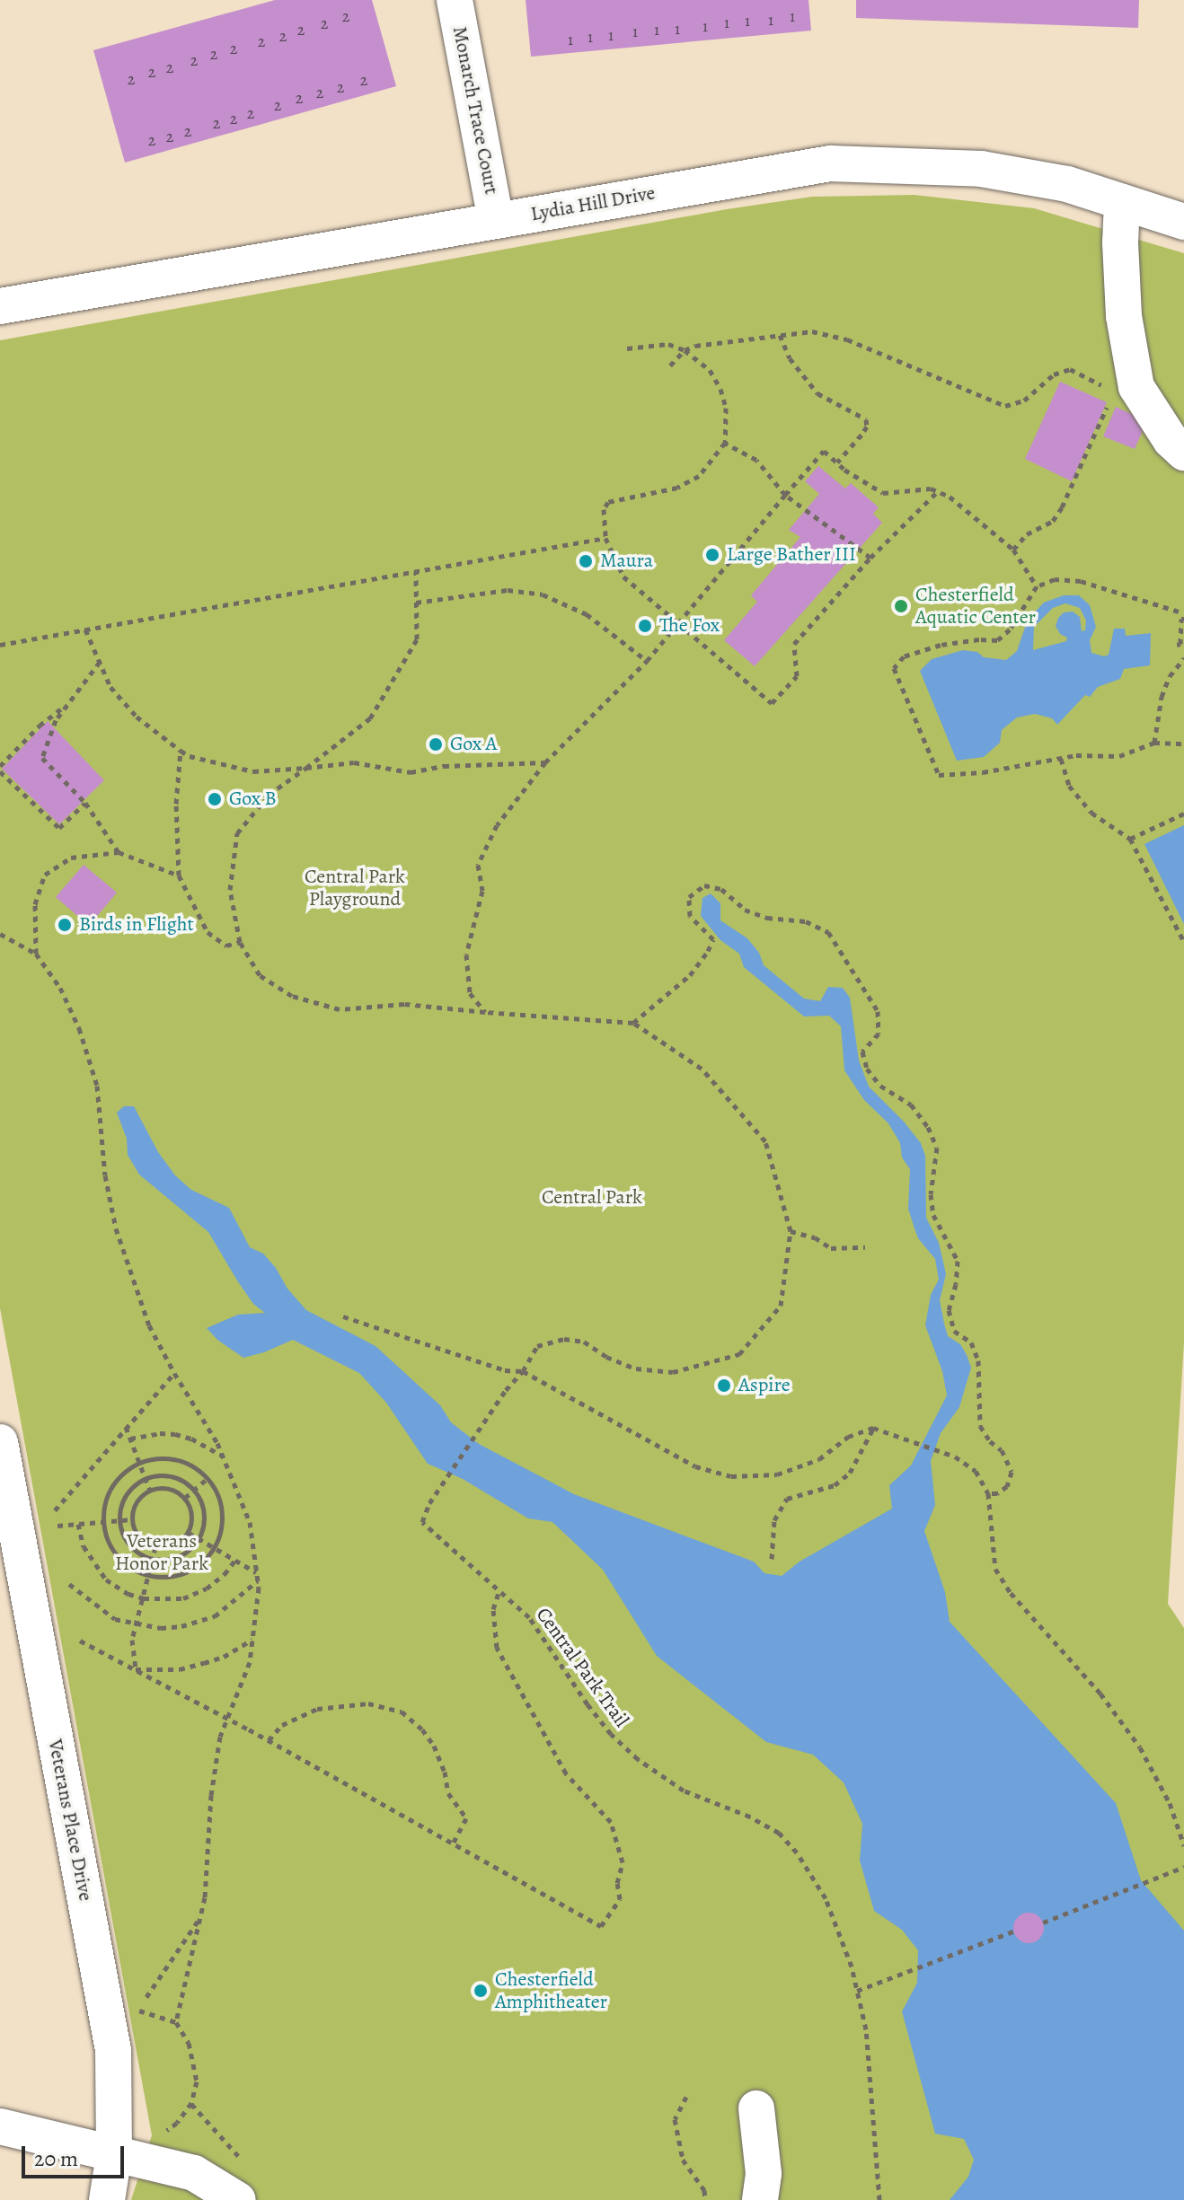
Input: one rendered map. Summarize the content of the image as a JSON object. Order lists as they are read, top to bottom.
{
  "streets": {
    "street": ["Monarch Trace Court", "Lydia Hill Drive", "Veterans Place Drive"],
    "path": ["Central Park Trail"]
  },
  "crossings": [
    ["Monarch Trace Court", "Lydia Hill Drive"]
  ],
  "parks": ["Central Park Playground", "Central Park", "Veterans Honor Park"],
  "places": [
    "Large Bather III",
    "Maura",
    "Chesterfield Aquatic Center",
    "The Fox",
    "Gox A",
    "Gox B",
    "Birds in Flight",
    "Aspire",
    "Chesterfield Amphitheater"
  ],
  "house_numbers": [
    "2",
    "1",
    "1",
    "1",
    "1",
    "2",
    "1",
    "1",
    "2",
    "1",
    "1",
    "1",
    "2",
    "1",
    "1",
    "2",
    "2",
    "2",
    "2",
    "2",
    "2",
    "2",
    "2",
    "2",
    "2",
    "2",
    "2",
    "2",
    "2",
    "2",
    "2",
    "2",
    "2"
  ],
  "scale_bar": "20 m"
}
